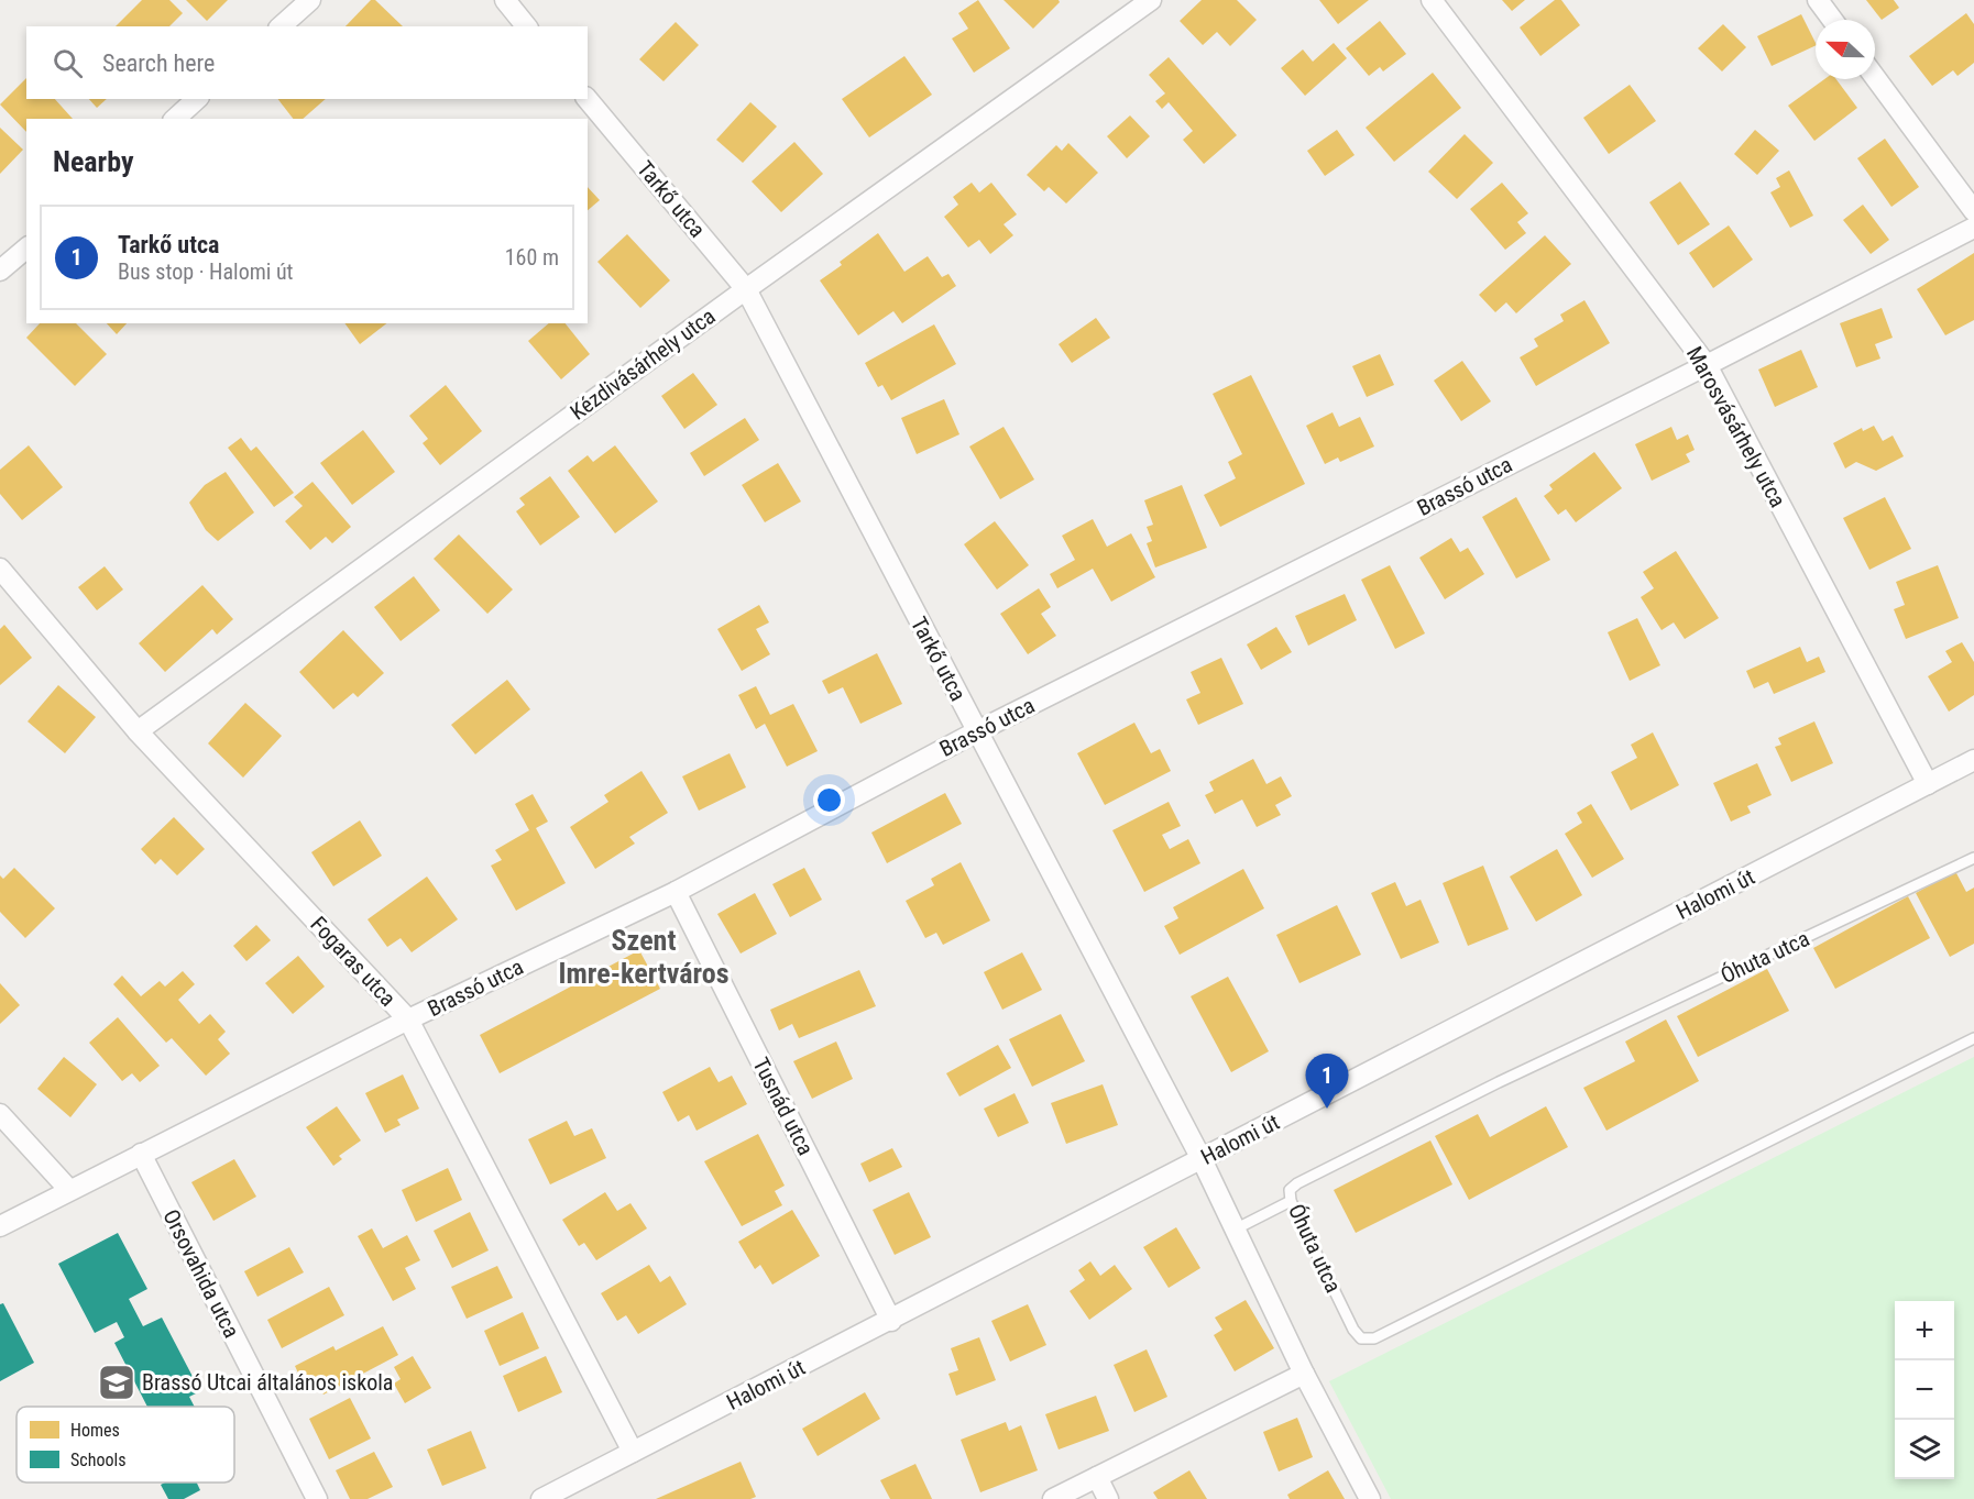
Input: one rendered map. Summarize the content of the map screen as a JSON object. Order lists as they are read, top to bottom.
{
  "streets": {
    "street": [
      "Tarkő utca",
      "Kézdivásárhely utca",
      "Marosvásárhely utca",
      "Brassó utca",
      "Halomi út",
      "Fogaras utca",
      "Tusnád utca",
      "Orsovahida utca"
    ],
    "lane": ["Óhuta utca"]
  },
  "crossings": [
    ["Tarkő utca", "Kézdivásárhely utca"],
    ["Tarkő utca", "Brassó utca"],
    ["Tarkő utca", "Halomi út"],
    ["Kézdivásárhely utca", "Fogaras utca"],
    ["Marosvásárhely utca", "Brassó utca"],
    ["Marosvásárhely utca", "Halomi út"],
    ["Brassó utca", "Fogaras utca"],
    ["Brassó utca", "Tusnád utca"],
    ["Brassó utca", "Orsovahida utca"],
    ["Halomi út", "Fogaras utca"],
    ["Halomi út", "Tusnád utca"]
  ],
  "districts": ["Szent Imre-kertváros"],
  "places": {
    "school or university": ["Brassó Utcai általános iskola"]
  },
  "legend": ["Homes", "Schools"],
  "north": "left",
  "page": {
    "search": "Search here",
    "heading": "Nearby",
    "list": [
      {
        "mark": "1",
        "name": "Tarkő utca",
        "note": "Bus stop · Halomi út",
        "value": "160 m"
      }
    ],
    "pins": "1",
    "map_buttons": ["+", "−"]
  }
}
